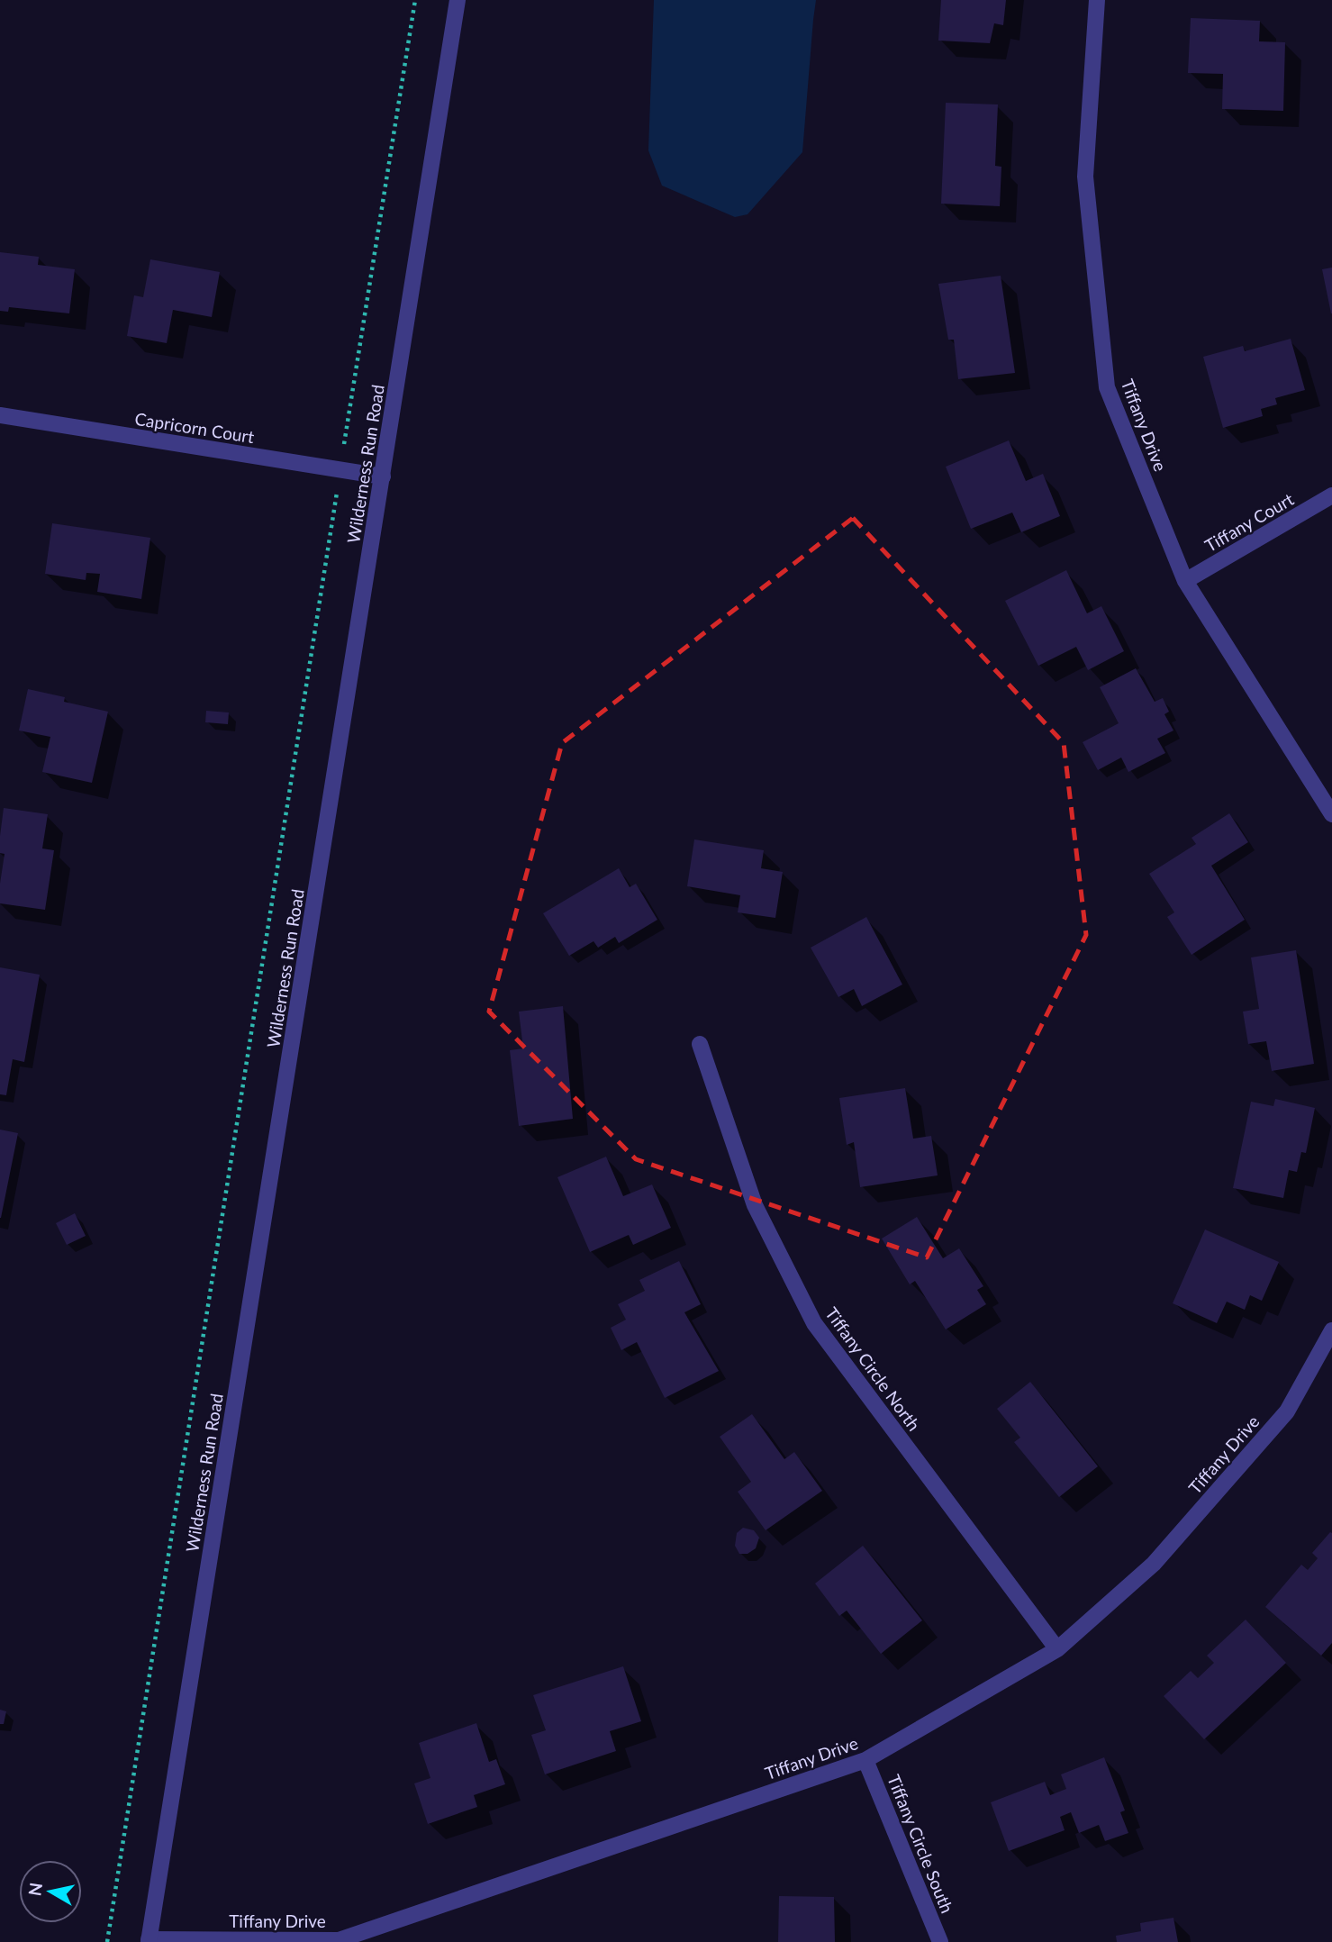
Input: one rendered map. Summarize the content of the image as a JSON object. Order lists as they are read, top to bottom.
{
  "streets": {
    "street": [
      "Tiffany Drive",
      "Capricorn Court",
      "Wilderness Run Road",
      "Tiffany Court",
      "Tiffany Circle North",
      "Tiffany Circle South"
    ]
  },
  "crossings": [
    ["Tiffany Drive", "Wilderness Run Road"],
    ["Tiffany Drive", "Tiffany Court"],
    ["Tiffany Drive", "Tiffany Circle North"],
    ["Tiffany Drive", "Tiffany Circle South"],
    ["Capricorn Court", "Wilderness Run Road"]
  ],
  "north": "left"
}
